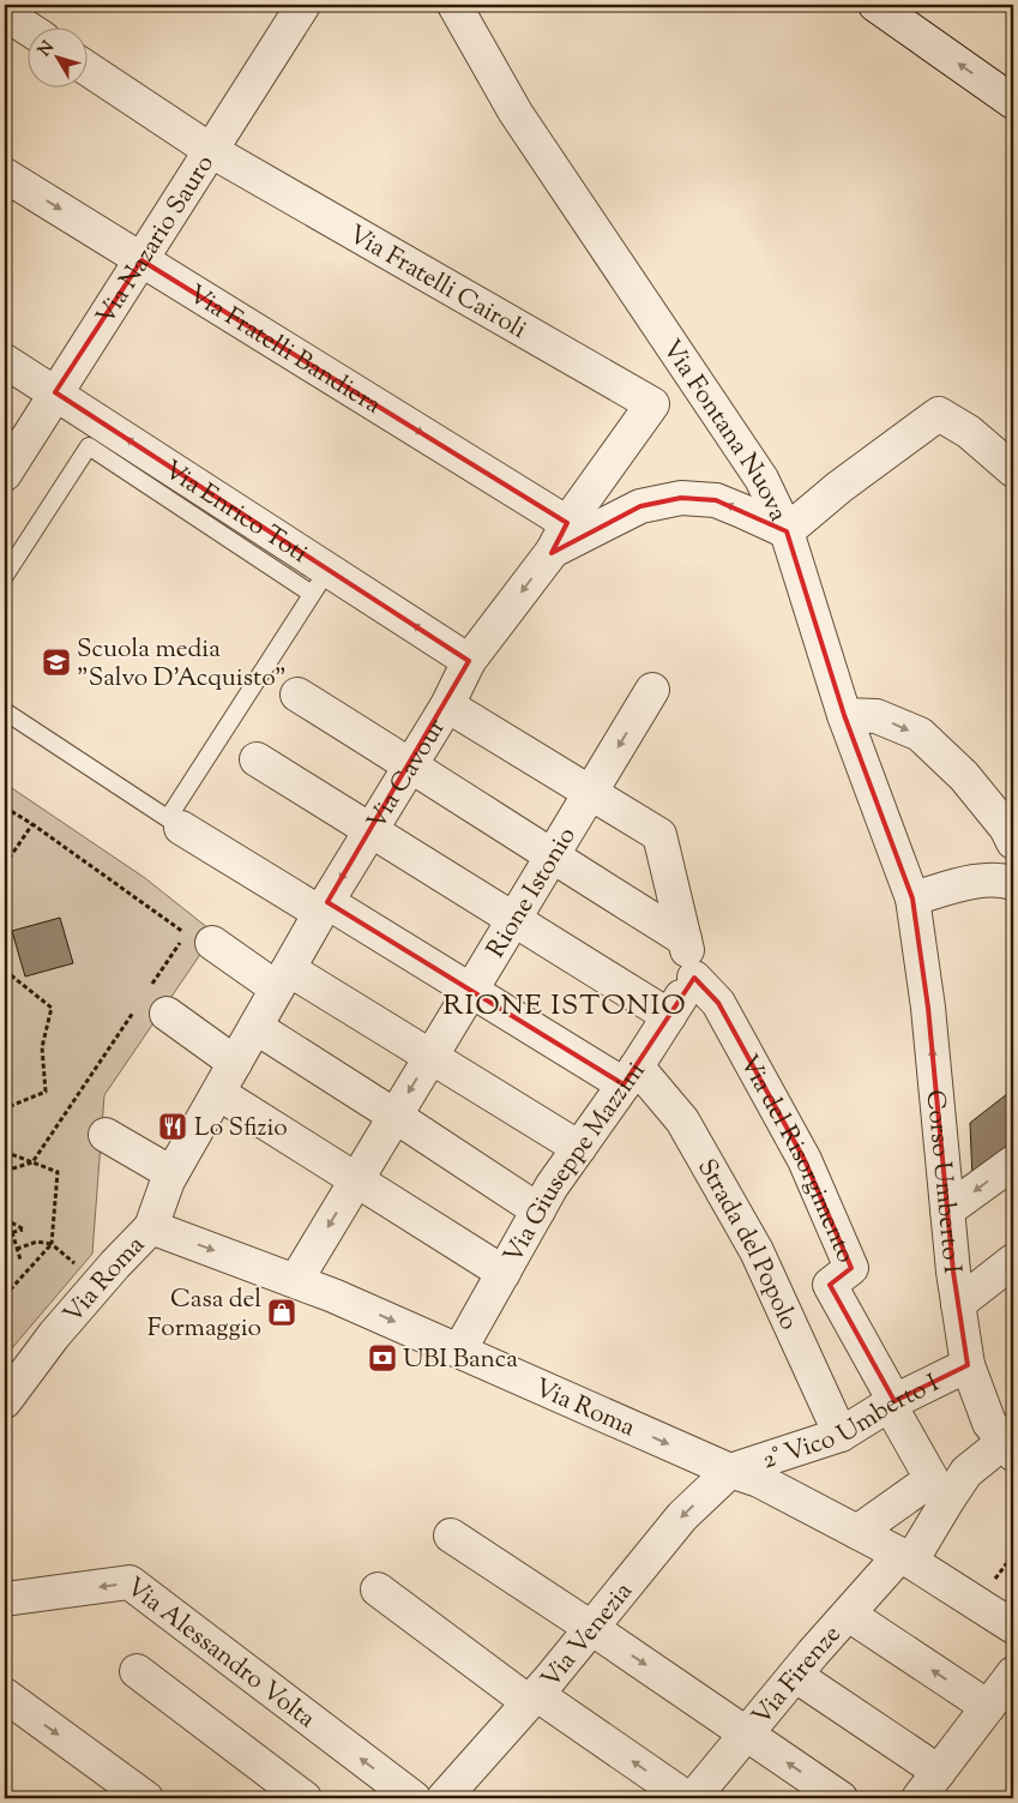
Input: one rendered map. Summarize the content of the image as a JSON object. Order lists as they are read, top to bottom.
{
  "streets": {
    "street": [
      "Via Nazario Sauro",
      "Via Fratelli Cairoli",
      "Via Fratelli Bandiera",
      "Via Fontana Nuova",
      "Via Enrico Toti",
      "Via Cavour",
      "Rione Istonio",
      "Via del Risorgimento",
      "Via Giuseppe Mazzini",
      "Corso Umberto I",
      "Strada del Popolo",
      "Via Roma",
      "2° Vico Umberto I",
      "Via Venezia",
      "Via Alessandro Volta",
      "Via Firenze"
    ]
  },
  "crossings": [
    ["Via Nazario Sauro", "Via Fratelli Cairoli"],
    ["Via Nazario Sauro", "Via Fratelli Bandiera"],
    ["Via Nazario Sauro", "Via Enrico Toti"],
    ["Via Fratelli Cairoli", "Via Fratelli Bandiera"],
    ["Via Fratelli Cairoli", "Via Cavour"],
    ["Via Fratelli Bandiera", "Via Cavour"],
    ["Via Fontana Nuova", "Via Cavour"],
    ["Via Fontana Nuova", "Corso Umberto I"],
    ["Via Enrico Toti", "Via Cavour"],
    ["Via Cavour", "Strada del Popolo"],
    ["Via Cavour", "Via Roma"],
    ["Rione Istonio", "Strada del Popolo"],
    ["Rione Istonio", "Via Roma"],
    ["Via del Risorgimento", "Via Giuseppe Mazzini"],
    ["Via del Risorgimento", "2° Vico Umberto I"],
    ["Via Giuseppe Mazzini", "Strada del Popolo"],
    ["Via Giuseppe Mazzini", "Via Roma"],
    ["Corso Umberto I", "2° Vico Umberto I"],
    ["Strada del Popolo", "2° Vico Umberto I"],
    ["Via Roma", "2° Vico Umberto I"],
    ["Via Roma", "Via Venezia"],
    ["Via Roma", "Via Firenze"],
    ["2° Vico Umberto I", "Via Venezia"]
  ],
  "one_way": [
    "Via Fratelli Bandiera",
    "Via Cavour",
    "Rione Istonio",
    "Corso Umberto I",
    "Via Venezia"
  ],
  "districts": ["RIONE ISTONIO"],
  "places": {
    "school or university": ["Scuola media \"Salvo D'Acquisto\""],
    "restaurant": ["Lo Sfizio"],
    "shop": ["Casa del Formaggio"],
    "bank": ["UBI Banca"]
  },
  "north": "top left"
}
